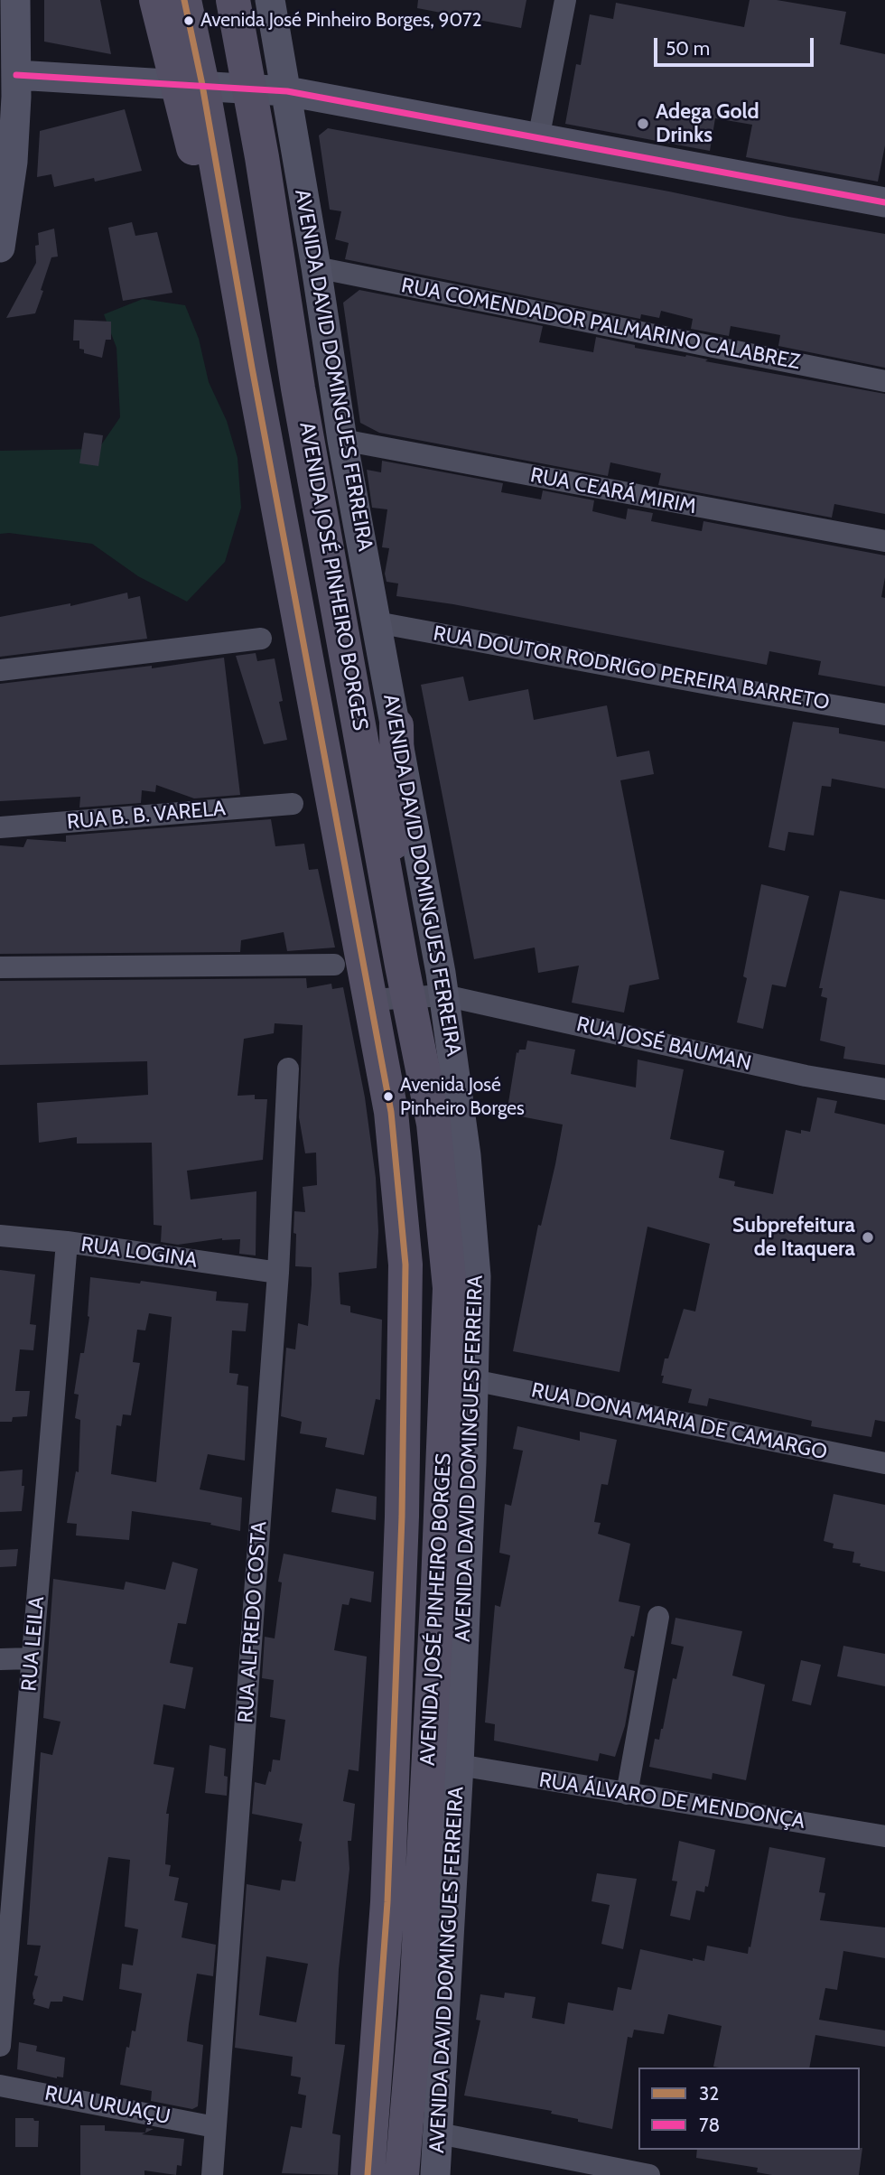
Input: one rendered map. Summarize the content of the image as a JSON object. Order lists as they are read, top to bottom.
{
  "streets": {
    "main road": ["AVENIDA JOSÉ PINHEIRO BORGES"],
    "street": [
      "RUA COMENDADOR PALMARINO CALABREZ",
      "AVENIDA DAVID DOMINGUES FERREIRA",
      "RUA CEARÁ MIRIM",
      "RUA DOUTOR RODRIGO PEREIRA BARRETO",
      "RUA B. B. VARELA",
      "RUA JOSÉ BAUMAN",
      "RUA LOGINA",
      "RUA DONA MARIA DE CAMARGO",
      "RUA ALFREDO COSTA",
      "RUA LEILA",
      "RUA ÁLVARO DE MENDONÇA",
      "RUA URUAÇU"
    ]
  },
  "crossings": [
    ["RUA COMENDADOR PALMARINO CALABREZ", "AVENIDA DAVID DOMINGUES FERREIRA"],
    ["AVENIDA DAVID DOMINGUES FERREIRA", "RUA CEARÁ MIRIM"],
    ["AVENIDA DAVID DOMINGUES FERREIRA", "RUA DOUTOR RODRIGO PEREIRA BARRETO"],
    ["AVENIDA DAVID DOMINGUES FERREIRA", "RUA JOSÉ BAUMAN"],
    ["AVENIDA DAVID DOMINGUES FERREIRA", "RUA DONA MARIA DE CAMARGO"],
    ["AVENIDA DAVID DOMINGUES FERREIRA", "RUA ÁLVARO DE MENDONÇA"],
    ["AVENIDA JOSÉ PINHEIRO BORGES", "RUA JOSÉ BAUMAN"],
    ["RUA LOGINA", "RUA ALFREDO COSTA"],
    ["RUA LOGINA", "RUA LEILA"],
    ["RUA ALFREDO COSTA", "RUA URUAÇU"]
  ],
  "places": [
    "Avenida José Pinheiro Borges, 9072",
    "Adega Gold Drinks",
    "Avenida José Pinheiro Borges",
    "Subprefeitura de Itaquera"
  ],
  "lines": ["transit line 32", "transit line 78"],
  "legend": ["32", "78"],
  "scale_bar": "50 m"
}
